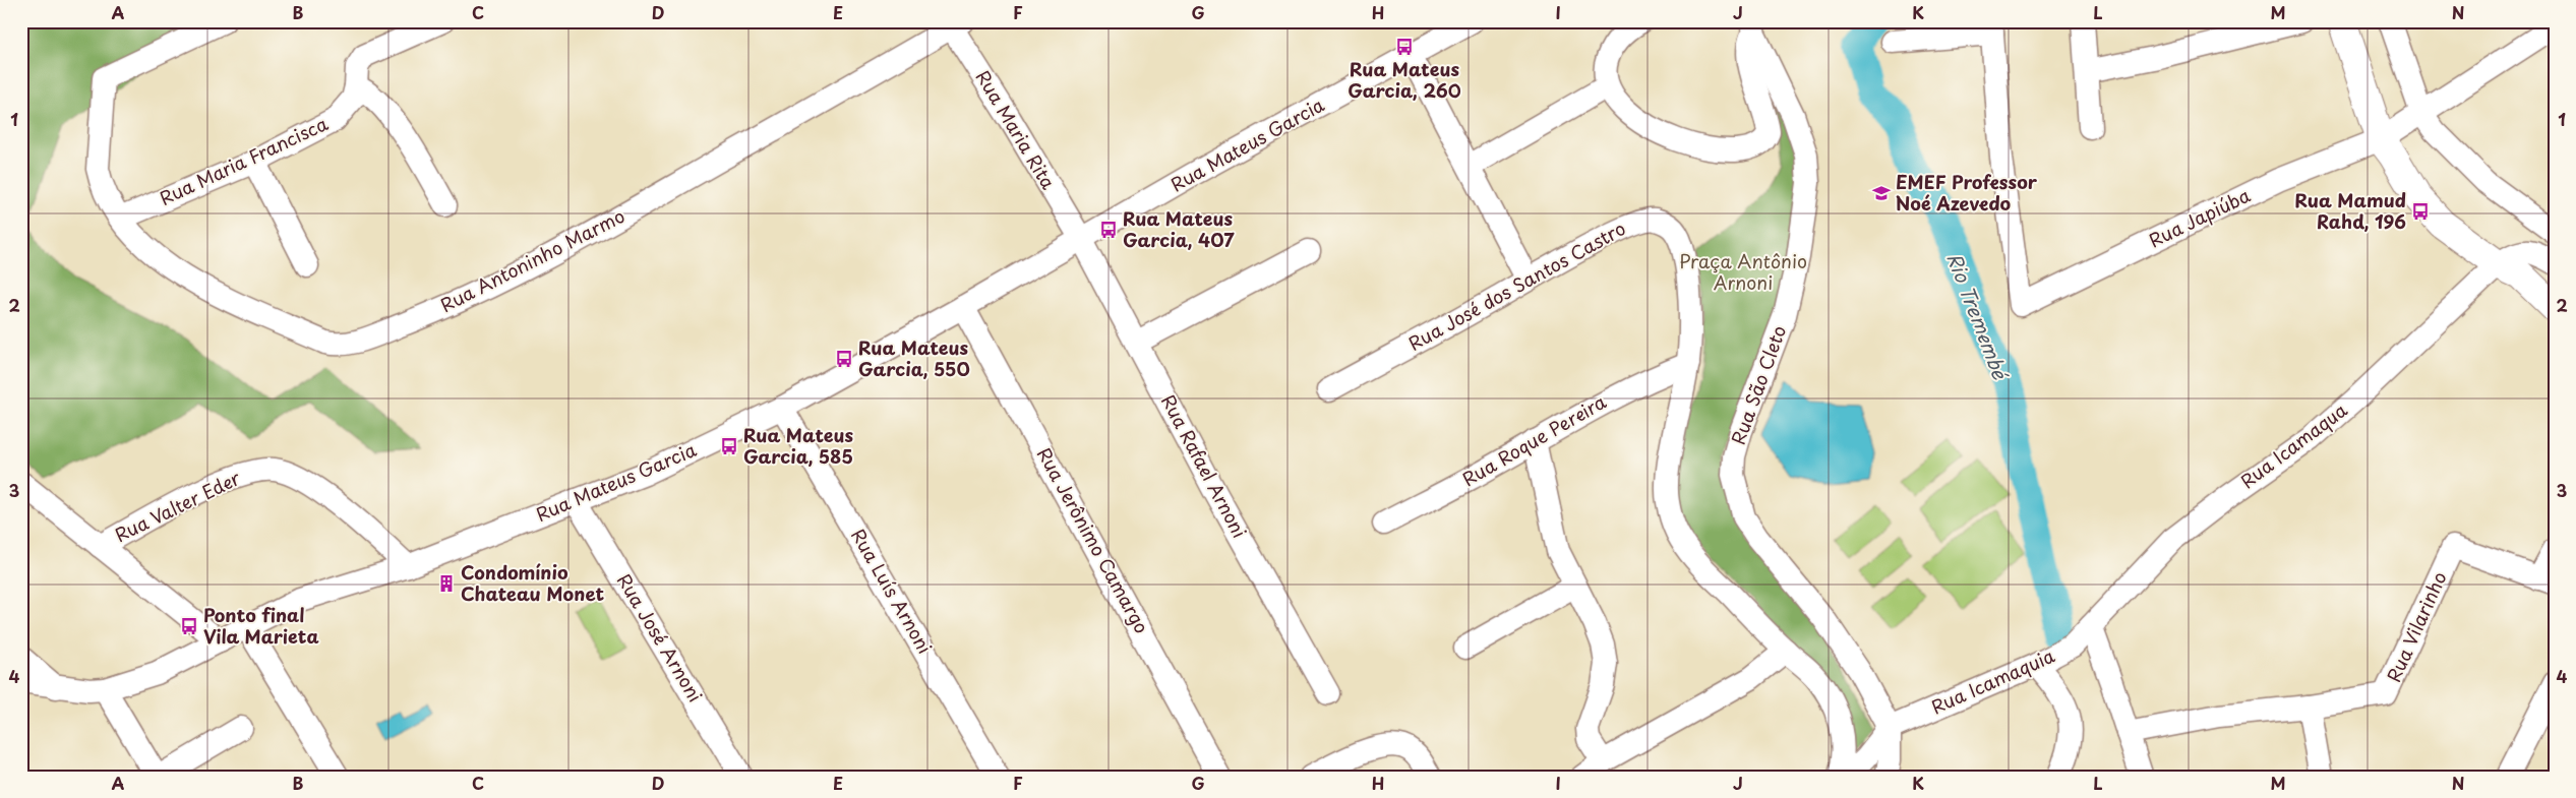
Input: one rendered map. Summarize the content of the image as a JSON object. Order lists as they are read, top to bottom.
{
  "streets": {
    "street": [
      "Rua Maria Rita",
      "Rua Mateus Garcia",
      "Rua Maria Francisca",
      "Rua Japiúba",
      "Rua Antoninho Marmo",
      "Rua José dos Santos Castro",
      "Rua São Cleto",
      "Rua Roque Pereira",
      "Rua Icamaqua",
      "Rua Rafael Arnoni",
      "Rua Valter Eder",
      "Rua Jerônimo Camargo",
      "Rua Luís Arnoni",
      "Rua Vilarinho",
      "Rua José Arnoni",
      "Rua Icamaquia"
    ]
  },
  "crossings": [
    ["Rua Maria Rita", "Rua Mateus Garcia"],
    ["Rua Maria Rita", "Rua Antoninho Marmo"],
    ["Rua Maria Rita", "Rua Rafael Arnoni"],
    ["Rua Mateus Garcia", "Rua Rafael Arnoni"],
    ["Rua Mateus Garcia", "Rua Valter Eder"],
    ["Rua Mateus Garcia", "Rua Jerônimo Camargo"],
    ["Rua Mateus Garcia", "Rua Luís Arnoni"],
    ["Rua Mateus Garcia", "Rua José Arnoni"],
    ["Rua Maria Francisca", "Rua Antoninho Marmo"],
    ["Rua José dos Santos Castro", "Rua Roque Pereira"],
    ["Rua São Cleto", "Rua Icamaquia"],
    ["Rua Icamaqua", "Rua Icamaquia"]
  ],
  "water": ["Rio Tremembé"],
  "parks": ["Praça Antônio Arnoni"],
  "places": {
    "bus stop": [
      "Rua Mateus Garcia, 260",
      "Rua Mamud Rahd, 196",
      "Rua Mateus Garcia, 407",
      "Rua Mateus Garcia, 550",
      "Rua Mateus Garcia, 585",
      "Ponto final Vila Marieta"
    ],
    "school or university": ["EMEF Professor Noé Azevedo"],
    "building": ["Condomínio Chateau Monet"]
  },
  "grid": {
    "columns": [
      "A",
      "B",
      "C",
      "D",
      "E",
      "F",
      "G",
      "H",
      "I",
      "J",
      "K",
      "L",
      "M",
      "N"
    ],
    "rows": [
      "1",
      "2",
      "3",
      "4"
    ]
  }
}
